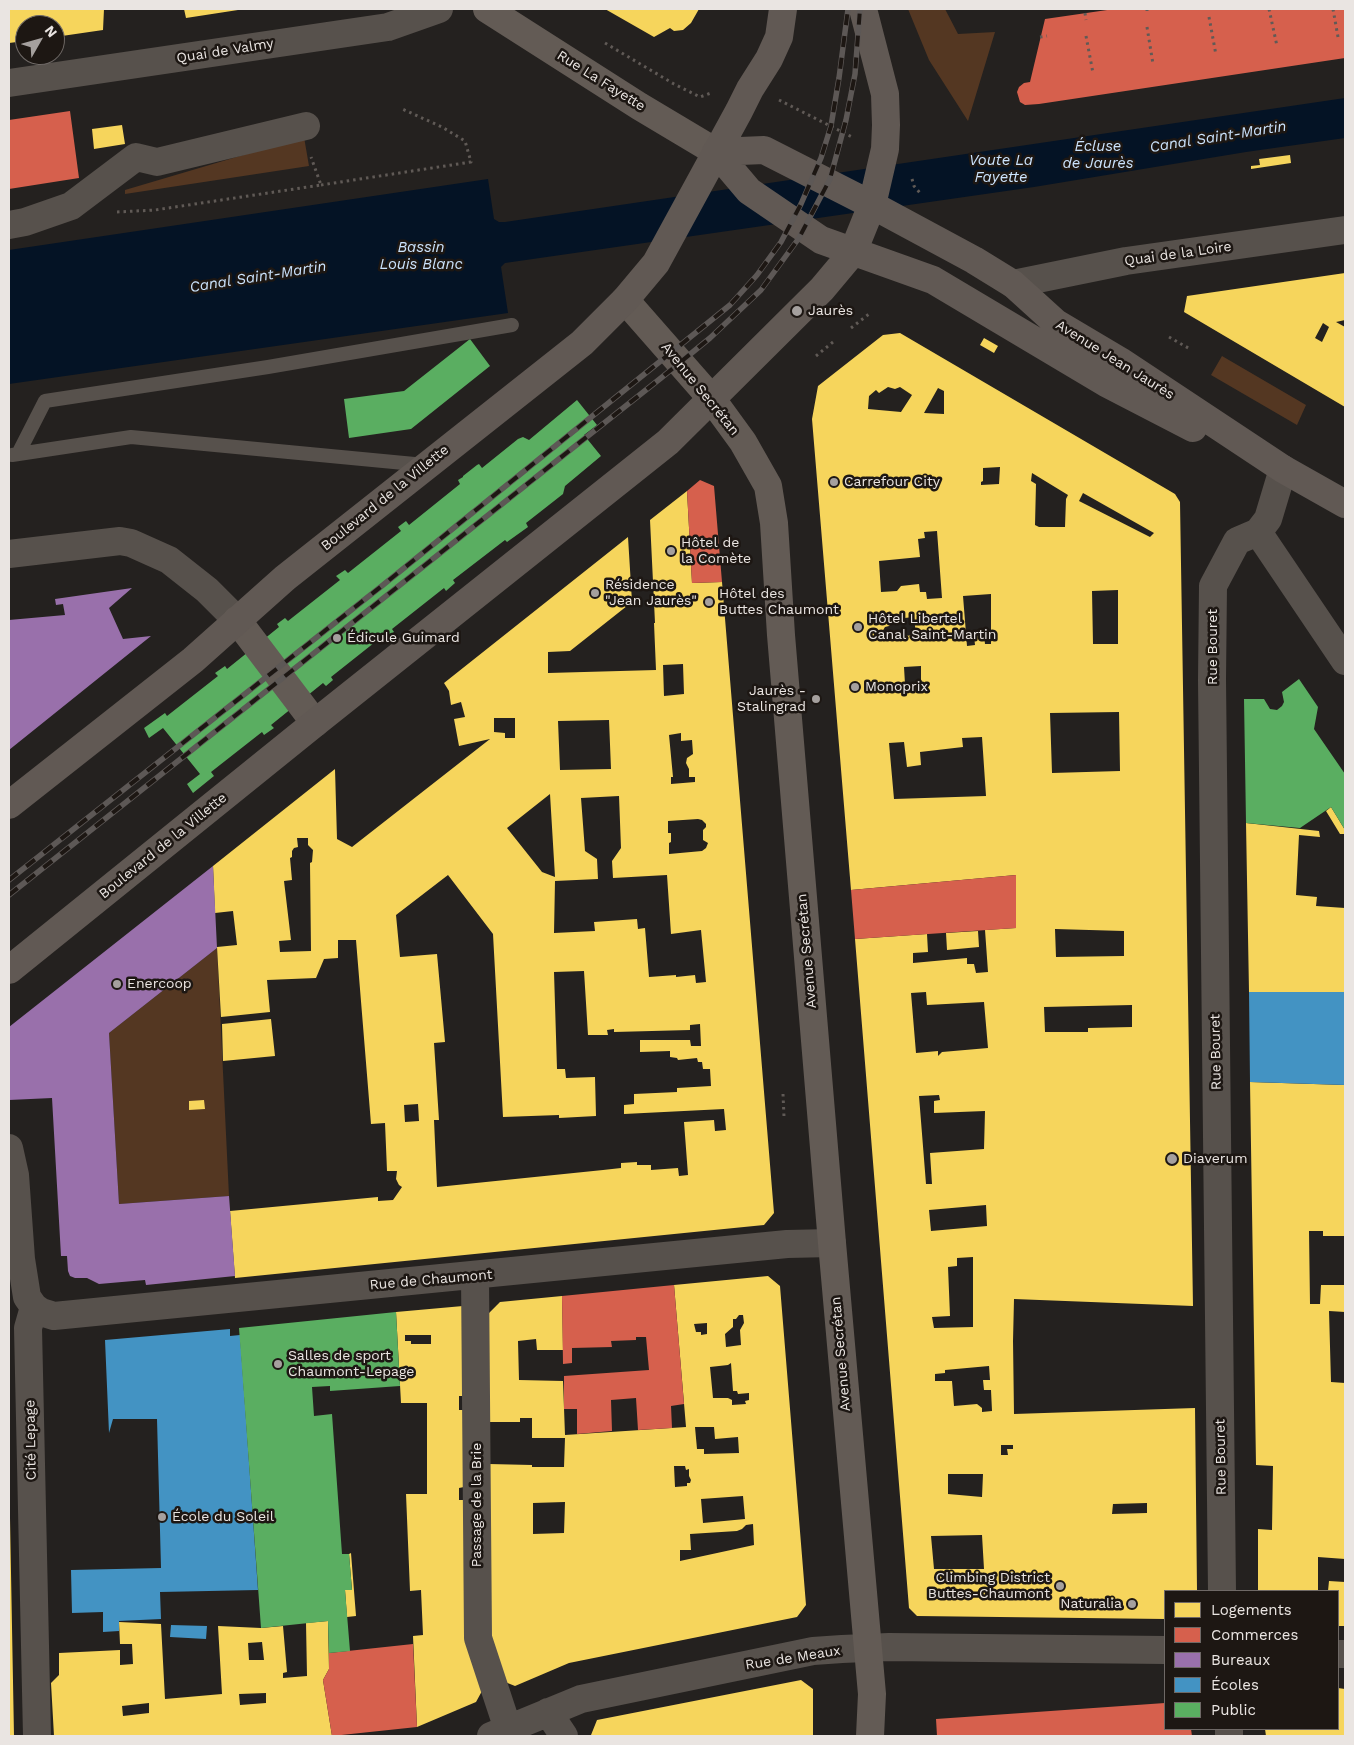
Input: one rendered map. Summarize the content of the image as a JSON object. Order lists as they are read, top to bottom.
{
  "streets": {
    "main road": [
      "Rue La Fayette",
      "Avenue Jean Jaurès",
      "Avenue Secrétan",
      "Boulevard de la Villette"
    ],
    "street": [
      "Quai de Valmy",
      "Quai de la Loire",
      "Rue Bouret",
      "Rue de Chaumont",
      "Cité Lepage",
      "Passage de la Brie",
      "Rue de Meaux"
    ]
  },
  "crossings": [
    ["Rue La Fayette", "Avenue Jean Jaurès"],
    ["Rue La Fayette", "Boulevard de la Villette"],
    ["Quai de la Loire", "Avenue Jean Jaurès"],
    ["Avenue Jean Jaurès", "Boulevard de la Villette"],
    ["Avenue Secrétan", "Boulevard de la Villette"],
    ["Avenue Secrétan", "Rue de Chaumont"],
    ["Avenue Secrétan", "Rue de Meaux"],
    ["Rue de Chaumont", "Cité Lepage"],
    ["Rue de Chaumont", "Passage de la Brie"],
    ["Passage de la Brie", "Rue de Meaux"]
  ],
  "water": [
    "Canal Saint-Martin",
    "Écluse de Jaurès",
    "Voute La Fayette",
    "Bassin Louis Blanc"
  ],
  "places": [
    "Jaurès",
    "Carrefour City",
    "Hôtel de la Comète",
    "Résidence \"Jean Jaurès\"",
    "Hôtel des Buttes Chaumont",
    "Hôtel Libertel Canal Saint-Martin",
    "Édicule Guimard",
    "Monoprix",
    "Jaurès - Stalingrad",
    "Enercoop",
    "Diaverum",
    "Salles de sport Chaumont-Lepage",
    "École du Soleil",
    "Climbing District Buttes-Chaumont",
    "Naturalia"
  ],
  "legend": [
    "Logements",
    "Commerces",
    "Bureaux",
    "Écoles",
    "Public"
  ],
  "north": "top right"
}
